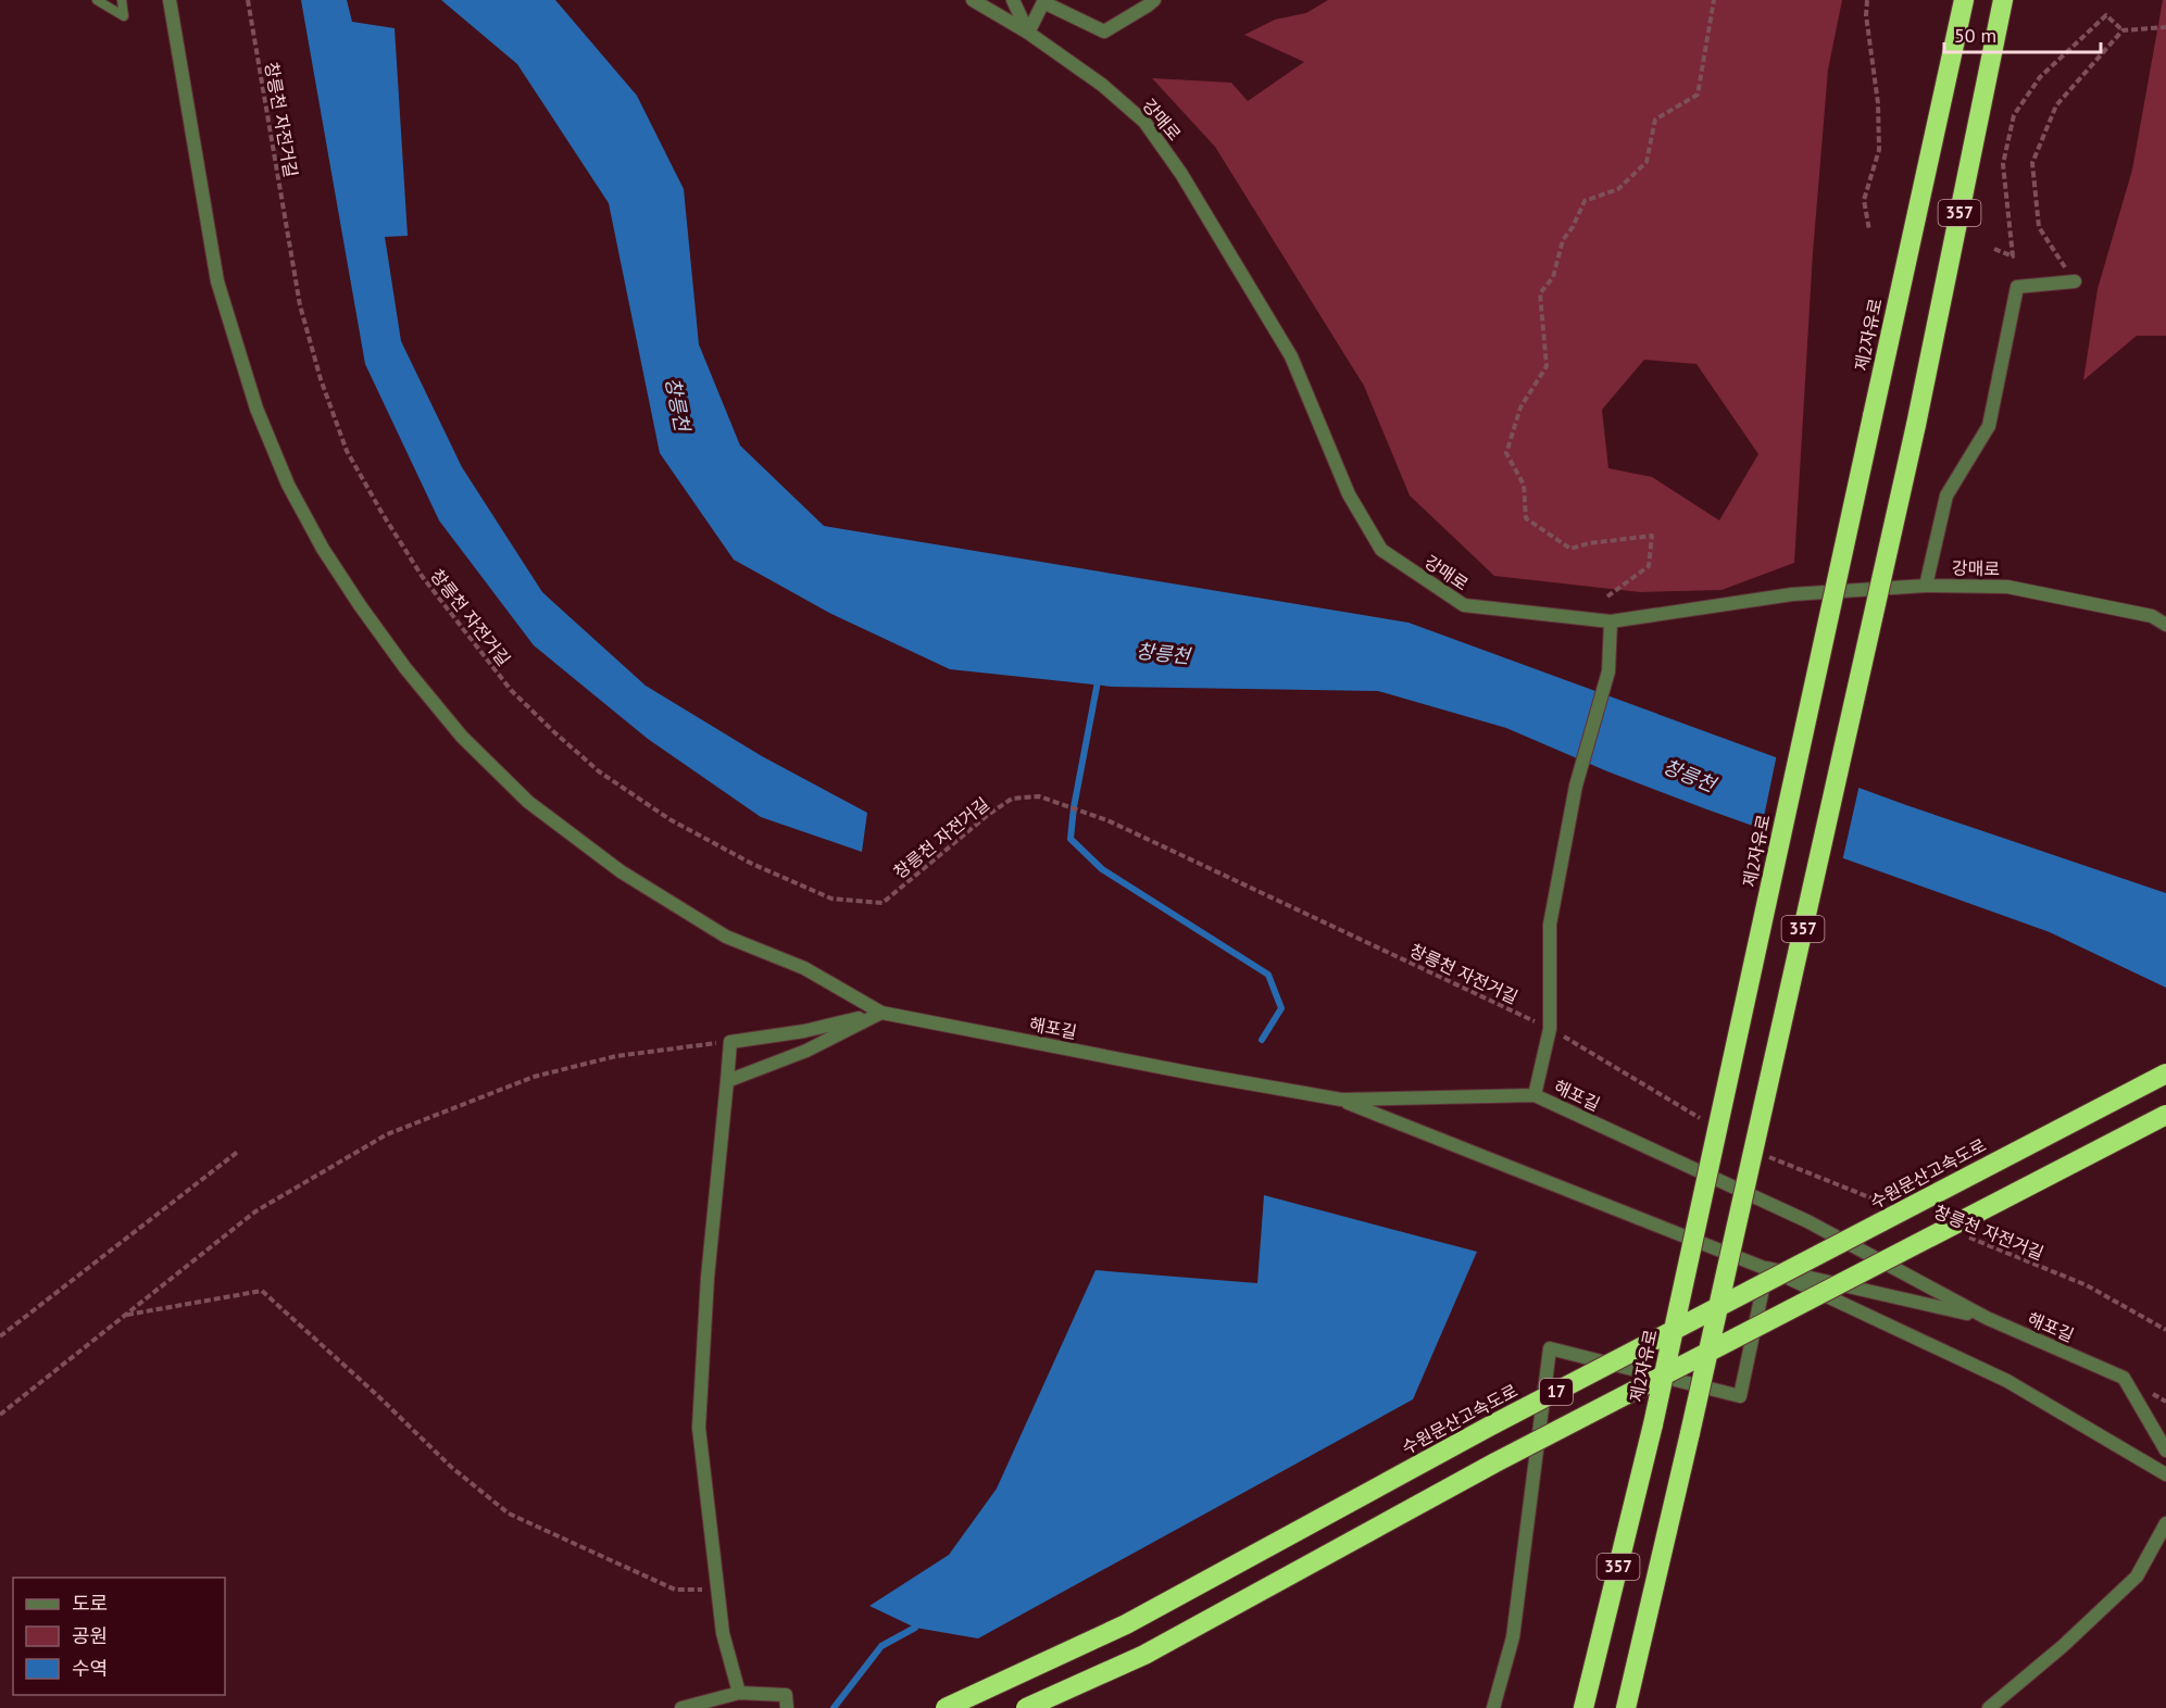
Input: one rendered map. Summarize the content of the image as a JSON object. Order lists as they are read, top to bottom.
{
  "streets": {
    "highway": [
      "357",
      "제2자유로",
      "수원문산고속도로",
      "17"
    ],
    "street": ["강매로", "해포길"],
    "path": ["창릉천 자전거길"]
  },
  "water": ["창릉천"],
  "legend": ["도로", "공원", "수역"],
  "scale_bar": "50 m"
}
